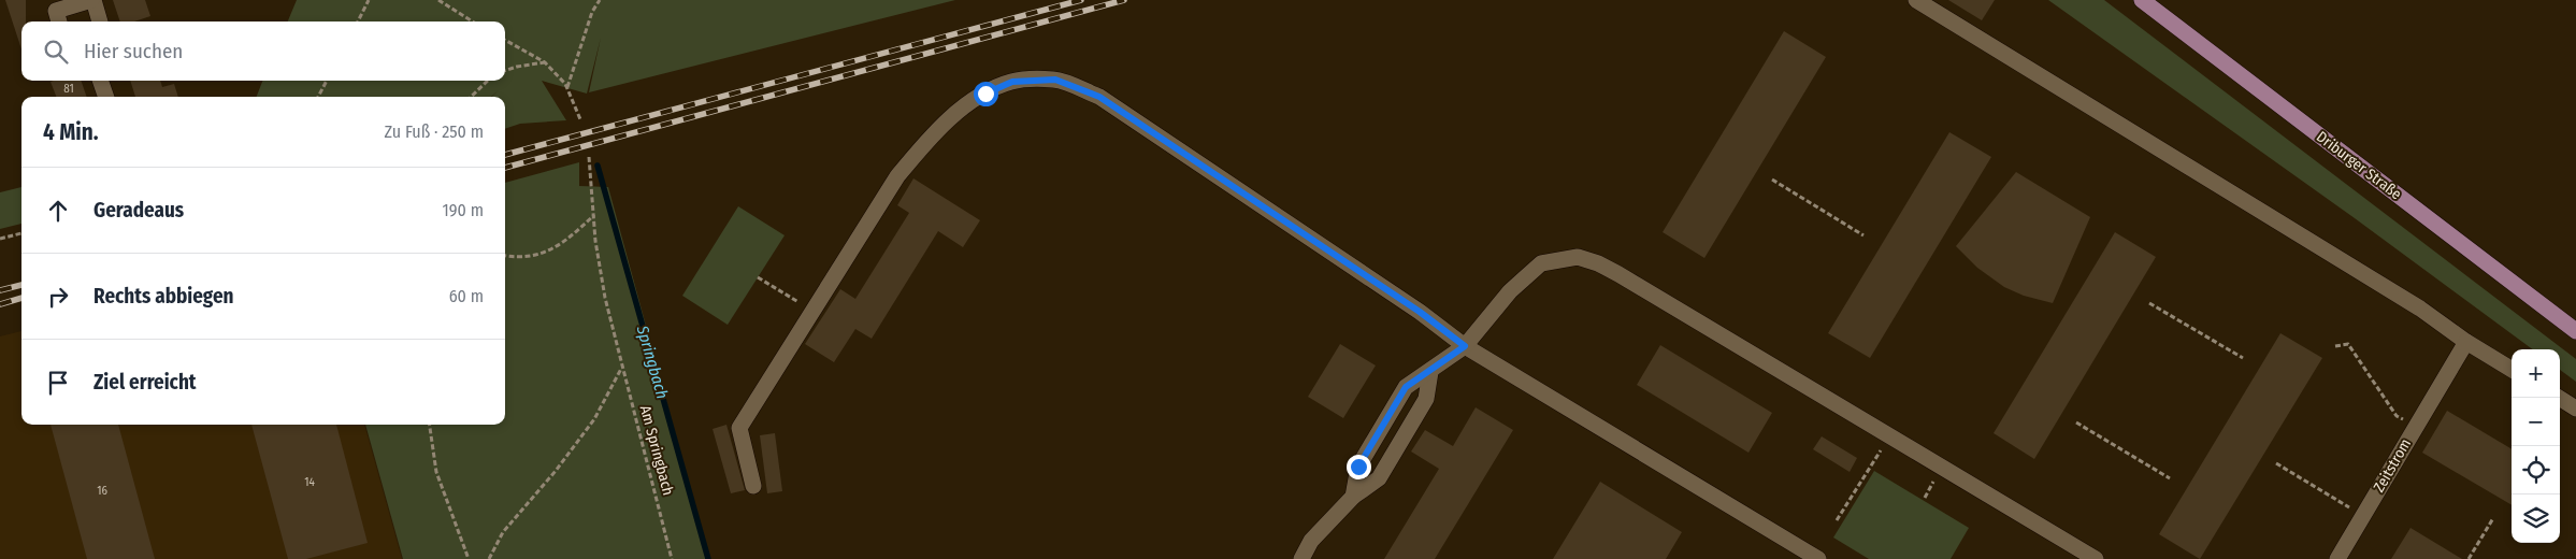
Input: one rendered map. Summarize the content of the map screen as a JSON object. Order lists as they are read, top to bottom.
{
  "streets": {
    "main road": ["Driburger Straße"],
    "street": ["Zeitstrom"],
    "path": ["Am Springbach"]
  },
  "water": ["Springbach"],
  "house_numbers": ["81", "14", "16"],
  "page": {
    "search": "Hier suchen",
    "heading": ["4 Min.", "Zu Fuß · 250 m"],
    "list": [
      ["Geradeaus", "190 m"],
      ["Rechts abbiegen", "60 m"],
      "Ziel erreicht"
    ],
    "map_buttons": ["+", "−"]
  }
}
